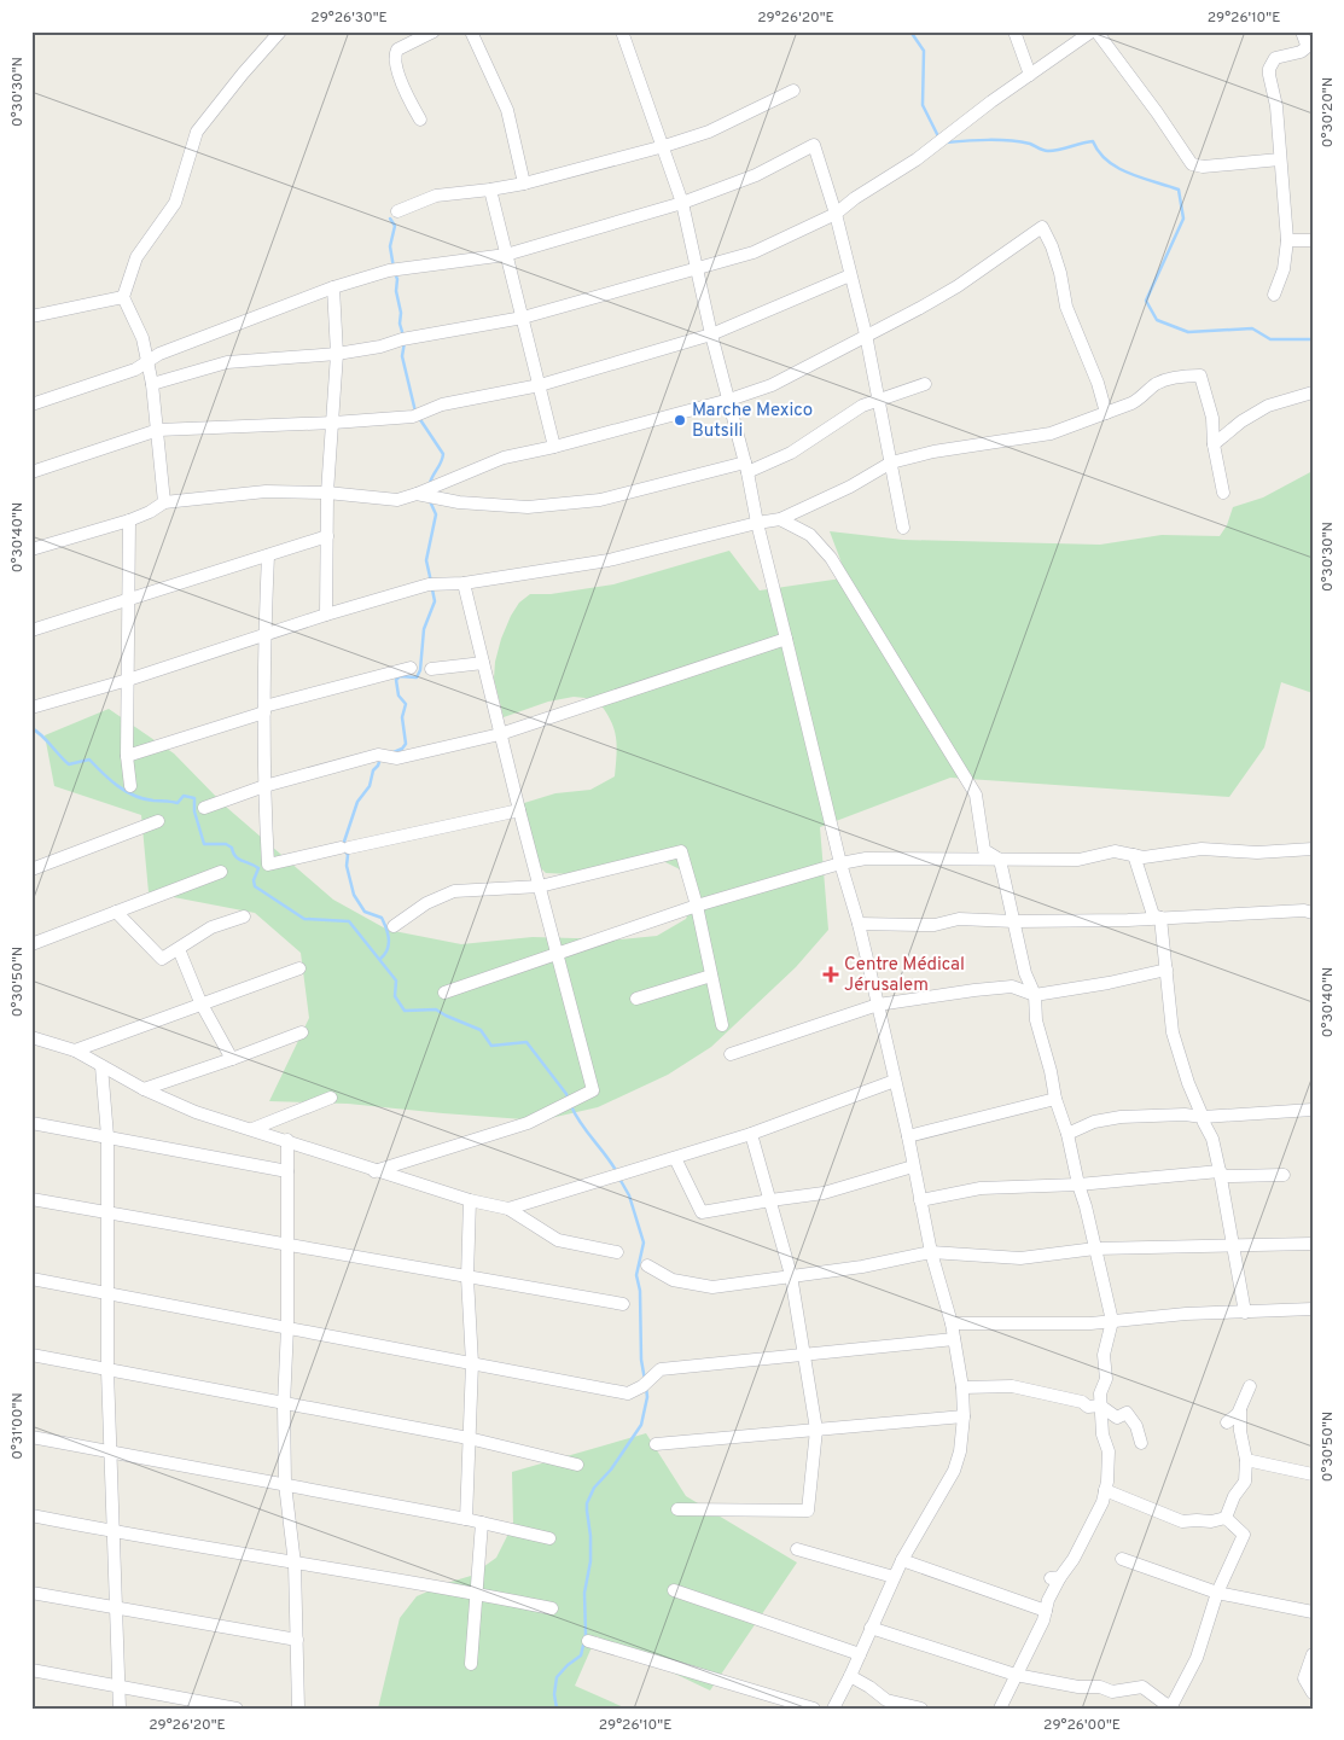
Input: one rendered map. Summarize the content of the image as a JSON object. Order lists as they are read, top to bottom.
{
  "places": {
    "other": ["Marche Mexico Butsili"],
    "health": ["Centre Médical Jérusalem"]
  },
  "coordinates": [
    "29°26'30\"E",
    "29°26'20\"E",
    "29°26'10\"E",
    "0°30'30\"N",
    "0°30'20\"N",
    "0°30'40\"N",
    "0°30'50\"N",
    "0°31'00\"N",
    "29°26'00\"E"
  ]
}
